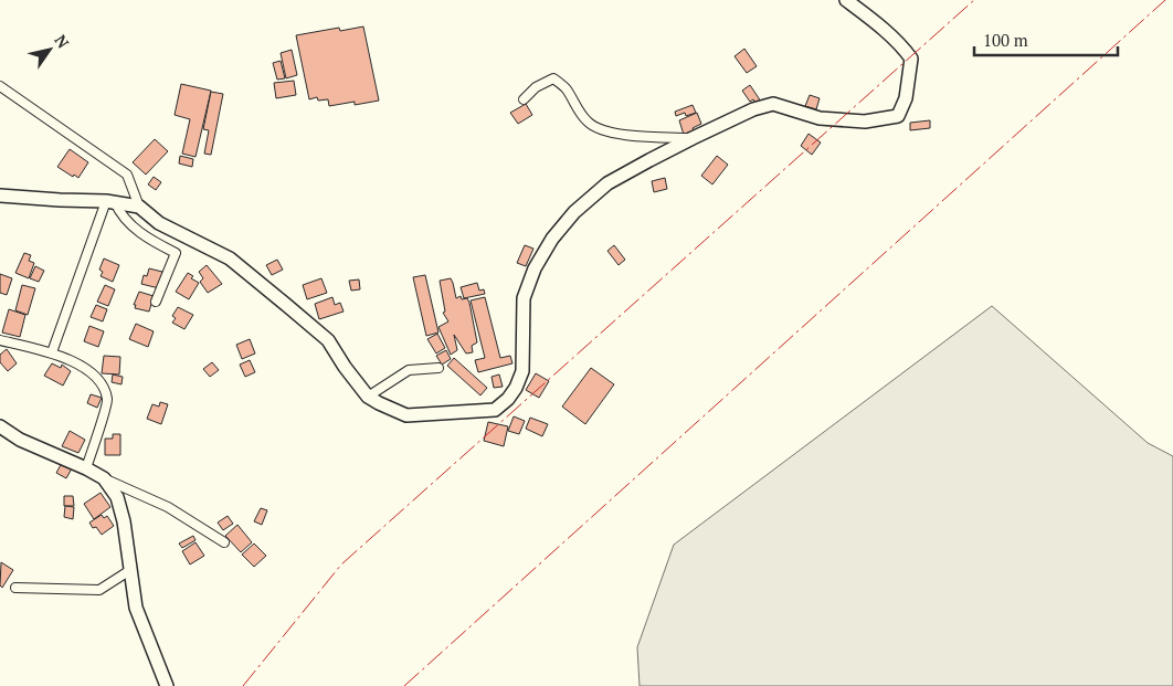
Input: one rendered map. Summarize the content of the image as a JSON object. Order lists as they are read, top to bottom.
{
  "scale_bar": "100 m",
  "north": "top right"
}
